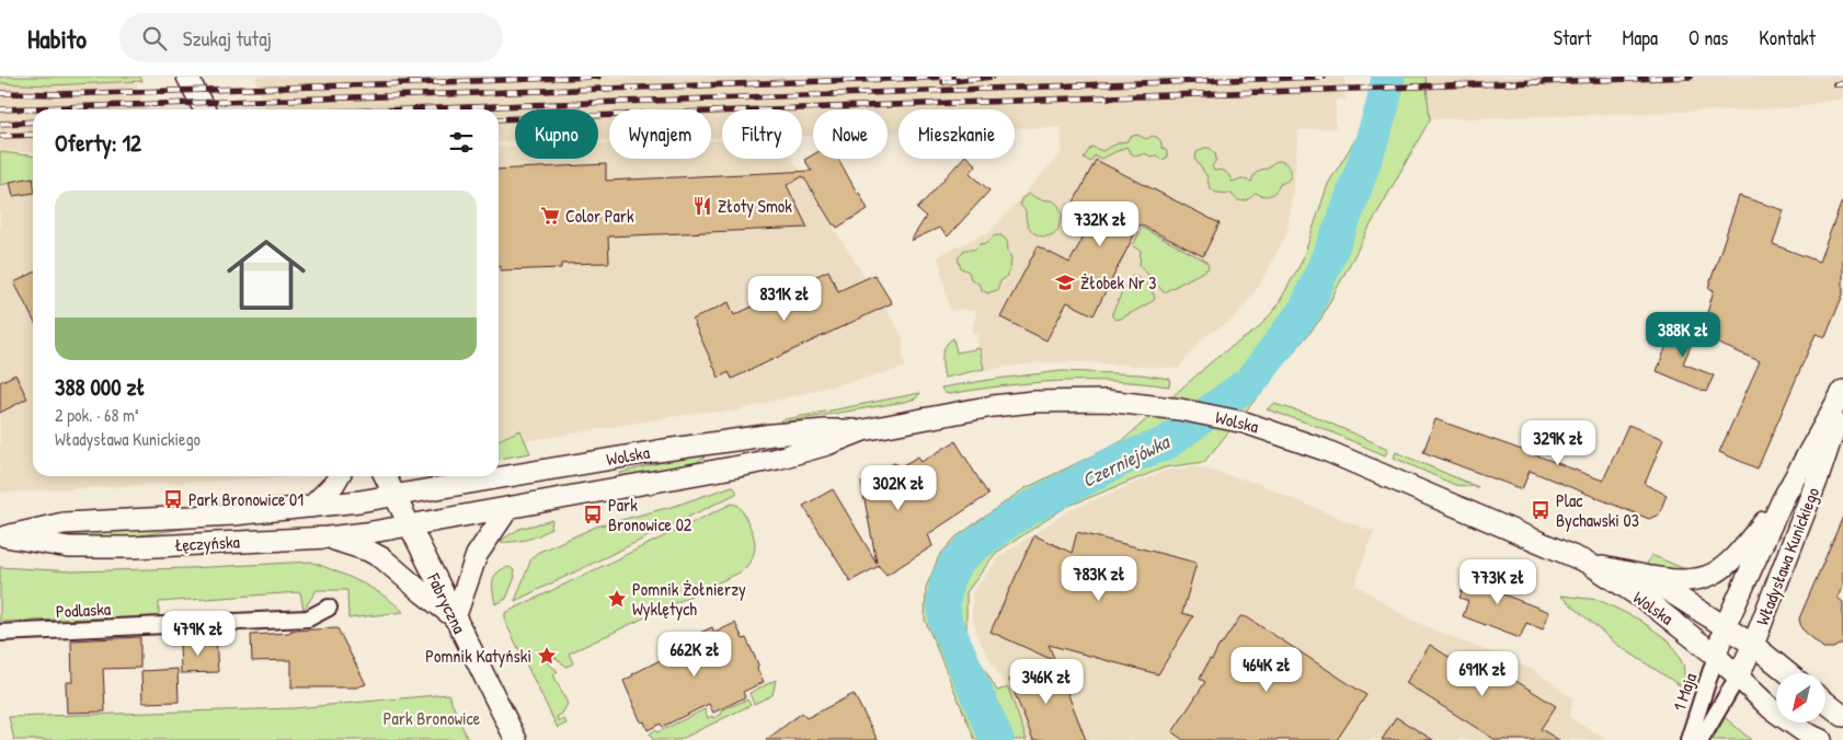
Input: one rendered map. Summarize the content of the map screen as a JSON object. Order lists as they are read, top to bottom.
{
  "streets": {
    "street": [
      "Wolska",
      "Łęczyńska",
      "Władysława Kunickiego",
      "Fabryczna",
      "Podlaska",
      "1 Maja"
    ]
  },
  "crossings": [
    ["Wolska", "Łęczyńska"],
    ["Wolska", "Władysława Kunickiego"],
    ["Wolska", "Fabryczna"],
    ["Wolska", "1 Maja"],
    ["Łęczyńska", "Fabryczna"],
    ["Władysława Kunickiego", "1 Maja"]
  ],
  "water": ["Czerniejówka"],
  "parks": ["Park Bronowice"],
  "places": {
    "restaurant": ["Złoty Smok"],
    "supermarket": ["Color Park"],
    "school or university": ["Żłobek Nr 3"],
    "bus stop": ["Park Bronowice 01", "Plac Bychawski 03", "Park Bronowice 02"],
    "place": ["Pomnik Żołnierzy Wyklętych", "Pomnik Katyński"]
  },
  "north": "bottom left",
  "page": {
    "header": "Habito",
    "search": "Szukaj tutaj",
    "nav": [
      "Start",
      "Mapa",
      "O nas",
      "Kontakt"
    ],
    "chip": [
      "Kupno",
      "Wynajem",
      "Filtry",
      "Nowe",
      "Mieszkanie"
    ],
    "heading": "Oferty: 12",
    "list": [
      {
        "name": "388 000 zł",
        "note": "2 pok. · 68 m² · Władysława Kunickiego"
      }
    ],
    "price": [
      "732K zł",
      "831K zł",
      "388K zł",
      "329K zł",
      "302K zł",
      "783K zł",
      "773K zł",
      "479K zł",
      "662K zł",
      "464K zł",
      "691K zł",
      "346K zł"
    ]
  }
}
